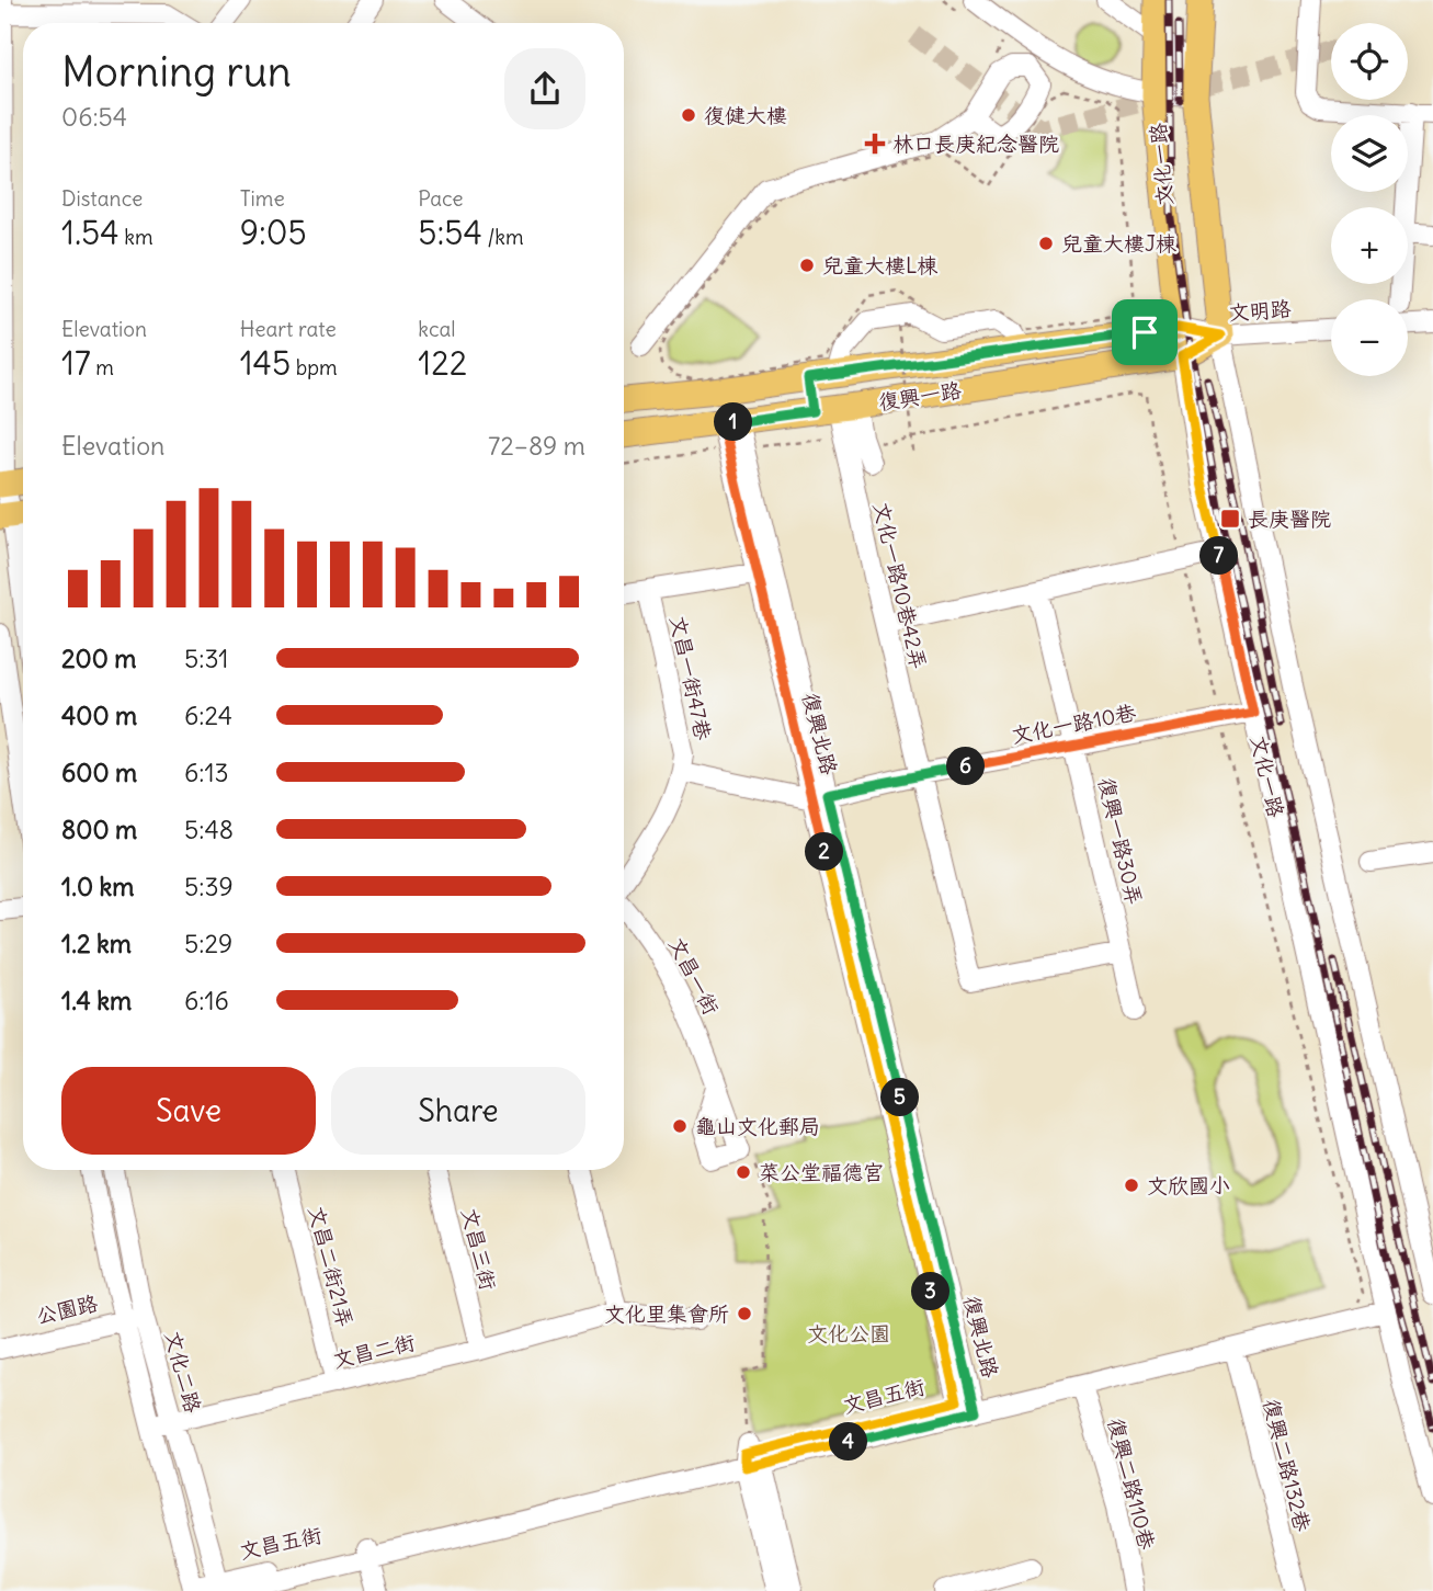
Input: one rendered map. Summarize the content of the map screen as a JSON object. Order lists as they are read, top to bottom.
{
  "streets": {
    "main road": ["文化一路", "復興一路"],
    "street": [
      "文明路",
      "文化一路10巷42弄",
      "文昌一街47巷",
      "文化一路10巷",
      "復興北路",
      "復興一路30弄",
      "文昌一街",
      "文昌三街",
      "文昌二街21弄",
      "公園路",
      "文昌二街",
      "文化二路",
      "文昌五街",
      "復興二路132巷",
      "復興二路110巷"
    ]
  },
  "crossings": [
    ["文化一路", "文明路"],
    ["文化一路", "復興一路"],
    ["文化一路", "文化一路10巷"],
    ["文化一路", "文昌五街"],
    ["文明路", "復興一路"],
    ["復興一路", "文化一路10巷42弄"],
    ["復興一路", "復興北路"],
    ["文化一路10巷42弄", "文化一路10巷"],
    ["文化一路10巷42弄", "復興一路30弄"],
    ["文化一路10巷", "復興北路"],
    ["文化一路10巷", "復興一路30弄"],
    ["復興北路", "文昌五街"],
    ["文昌三街", "文昌二街"],
    ["文昌二街21弄", "文昌二街"],
    ["公園路", "文化二路"],
    ["文昌二街", "文化二路"],
    ["文化二路", "文昌五街"],
    ["文昌五街", "復興二路132巷"],
    ["文昌五街", "復興二路110巷"]
  ],
  "parks": ["文化公園"],
  "places": {
    "other": [
      "復健大樓",
      "兒童大樓J棟",
      "兒童大樓L棟",
      "龜山文化郵局",
      "菜公堂福德宮",
      "文欣國小",
      "文化里集會所"
    ],
    "health": ["林口長庚紀念醫院"],
    "transit": ["長庚醫院"]
  },
  "page": {
    "map_buttons": ["+", "−"],
    "heading": ["Morning run", "06:54"],
    "stats": [
      ["Distance", "1.54 km"],
      ["Time", "9:05"],
      ["Pace", "5:54 /km"],
      ["Elevation", "17 m"],
      ["Heart rate", "145 bpm"],
      ["kcal", "122"]
    ],
    "pins": [
      "1",
      "7",
      "6",
      "2",
      "5",
      "3",
      "4"
    ],
    "chart": ["Elevation", "72–89 m"],
    "list": [
      {
        "name": "200 m",
        "note": "5:31"
      },
      {
        "name": "400 m",
        "note": "6:24"
      },
      {
        "name": "600 m",
        "note": "6:13"
      },
      {
        "name": "800 m",
        "note": "5:48"
      },
      {
        "name": "1.0 km",
        "note": "5:39"
      },
      {
        "name": "1.2 km",
        "note": "5:29"
      },
      {
        "name": "1.4 km",
        "note": "6:16"
      }
    ],
    "buttons": ["Save", "Share"]
  }
}
